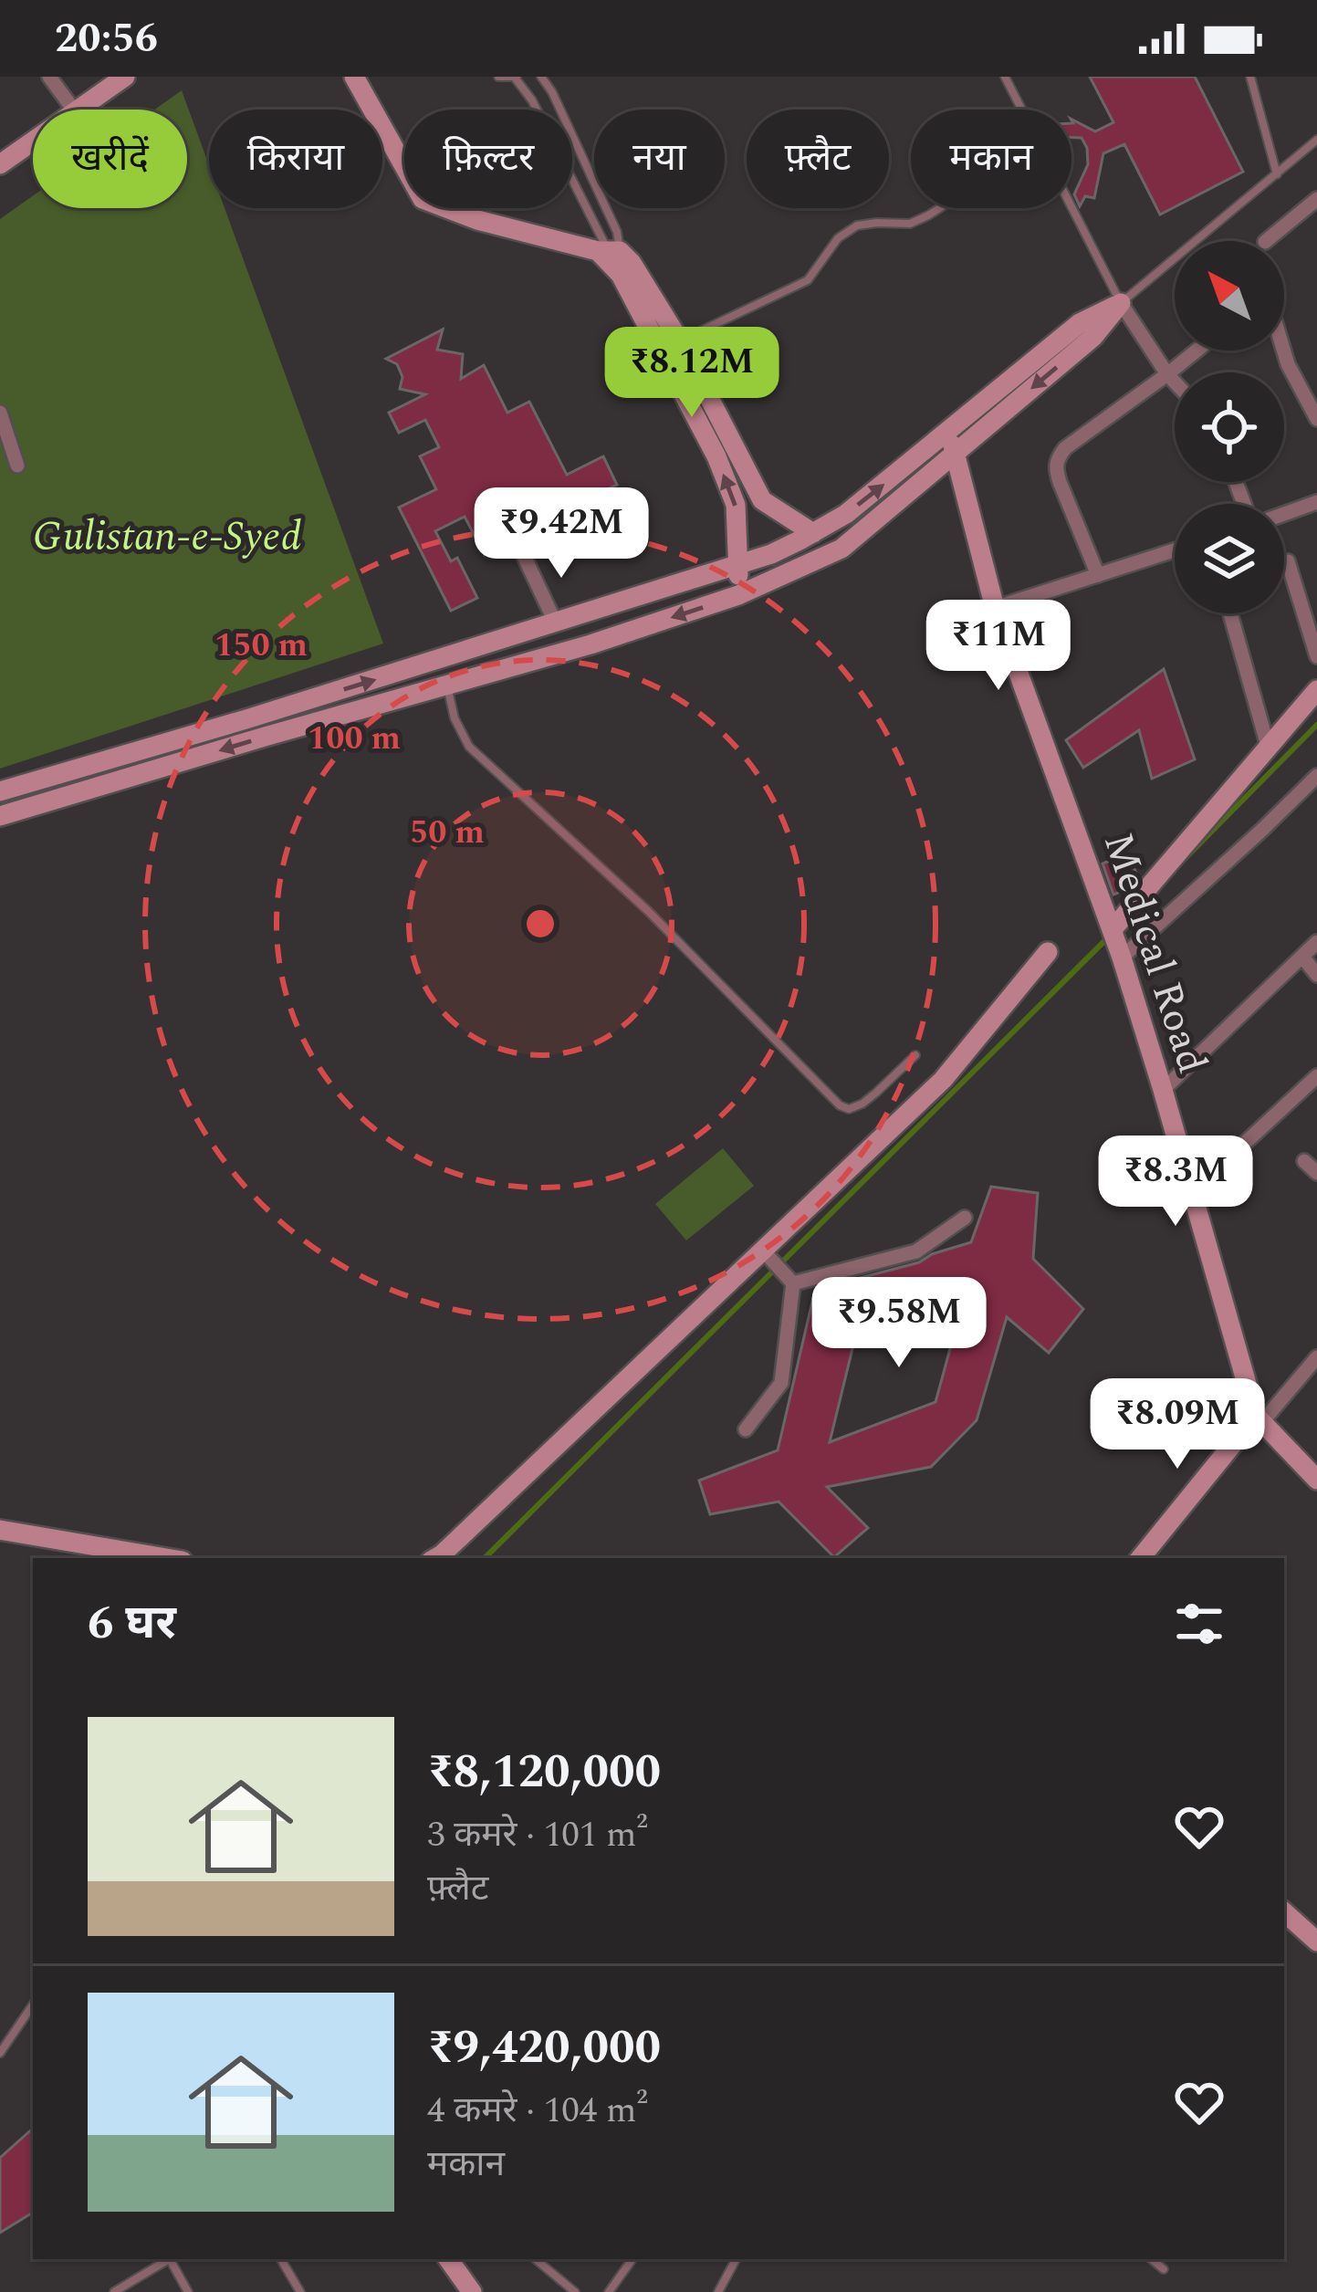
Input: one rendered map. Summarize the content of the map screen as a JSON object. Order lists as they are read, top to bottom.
{
  "streets": {
    "street": ["Medical Road"]
  },
  "parks": ["Gulistan-e-Syed"],
  "north": "top left",
  "page": {
    "status": "20:56",
    "chip": [
      "खरीदें",
      "किराया",
      "फ़िल्टर",
      "नया",
      "फ़्लैट",
      "मकान"
    ],
    "price": [
      "₹8.12M",
      "₹9.42M",
      "₹11M",
      "₹8.3M",
      "₹9.58M",
      "₹8.09M"
    ],
    "heading": "6 घर",
    "list": [
      {
        "name": "₹8,120,000",
        "note": "3 कमरे · 101 m² · फ़्लैट"
      },
      {
        "name": "₹9,420,000",
        "note": "4 कमरे · 104 m² · मकान"
      }
    ]
  },
  "rings": ["150 m", "100 m", "50 m"]
}
